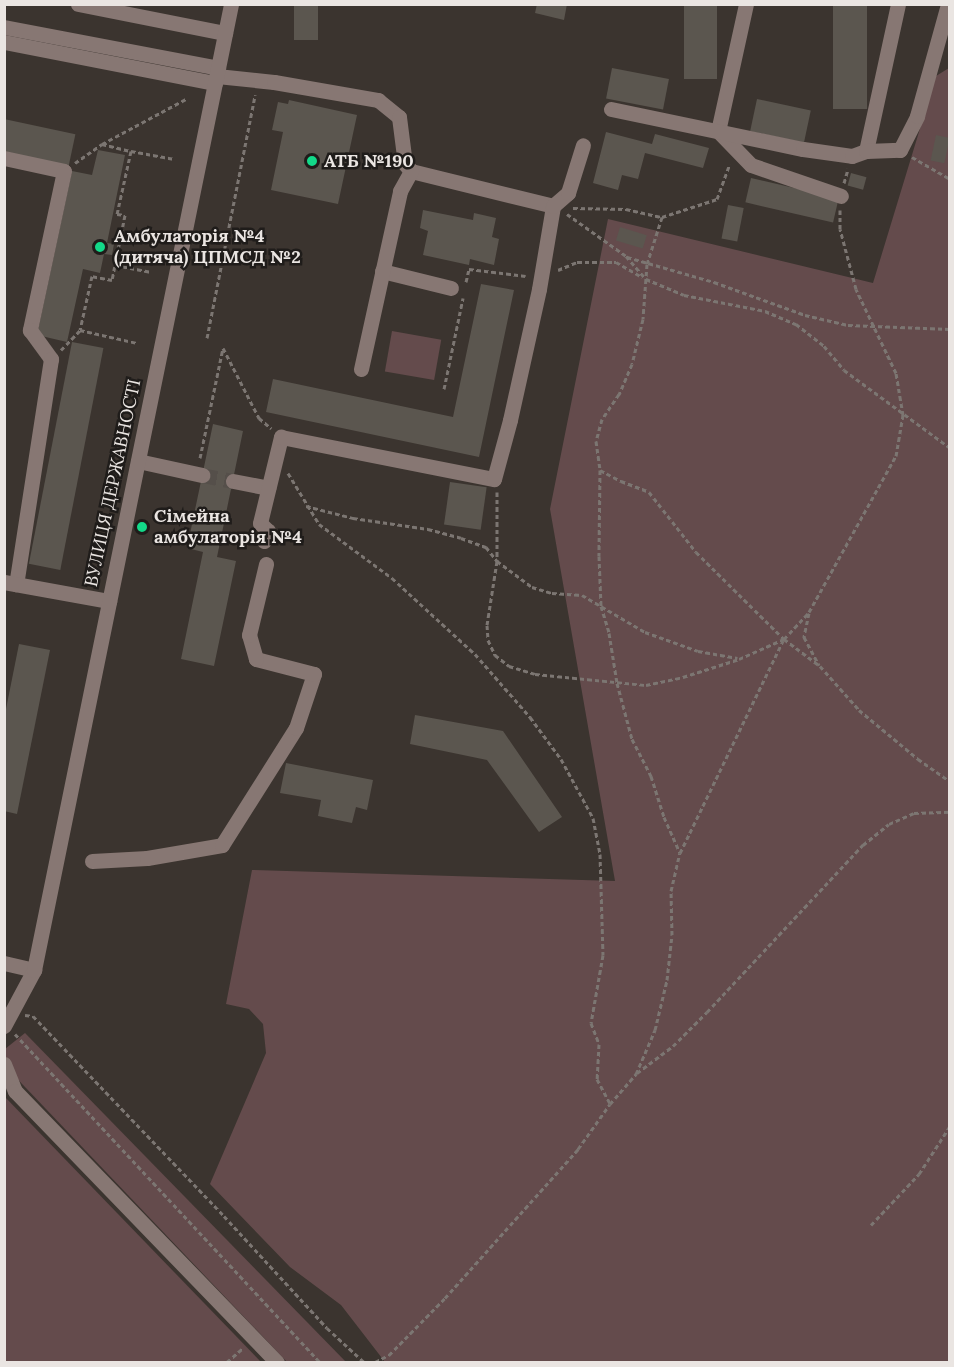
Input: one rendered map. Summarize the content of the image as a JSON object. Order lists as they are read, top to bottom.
{
  "streets": {
    "street": ["ВУЛИЦЯ ДЕРЖАВНОСТІ"]
  },
  "places": ["АТБ №190", "Амбулаторія №4 (дитяча) ЦПМСД №2", "Сімейна амбулаторія №4"]
}
